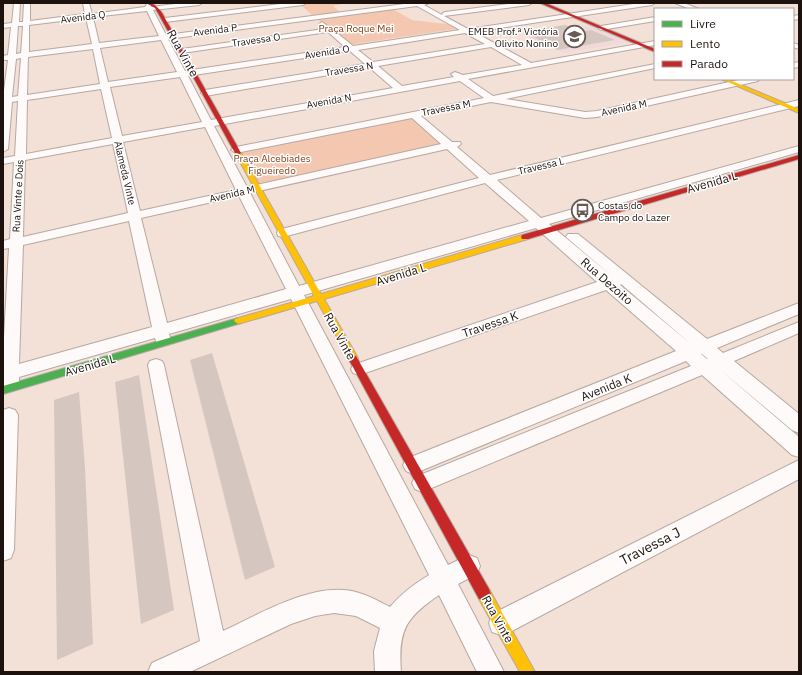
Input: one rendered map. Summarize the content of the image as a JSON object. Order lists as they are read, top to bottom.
{
  "streets": {
    "street": [
      "Avenida Q",
      "Avenida P",
      "Travessa O",
      "Avenida O",
      "Rua Vinte",
      "Travessa N",
      "Avenida N",
      "Travessa M",
      "Avenida M",
      "Travessa L",
      "Alameda Vinte",
      "Avenida L",
      "Rua Vinte e Dois",
      "Rua Dezoito",
      "Travessa K",
      "Avenida K",
      "Travessa J"
    ]
  },
  "crossings": [
    ["Avenida Q", "Rua Vinte"],
    ["Avenida Q", "Alameda Vinte"],
    ["Avenida Q", "Rua Vinte e Dois"],
    ["Avenida P", "Rua Vinte"],
    ["Avenida P", "Alameda Vinte"],
    ["Avenida P", "Rua Vinte e Dois"],
    ["Travessa O", "Rua Vinte"],
    ["Avenida O", "Rua Vinte"],
    ["Avenida O", "Alameda Vinte"],
    ["Avenida O", "Rua Vinte e Dois"],
    ["Rua Vinte", "Travessa N"],
    ["Rua Vinte", "Avenida N"],
    ["Rua Vinte", "Travessa M"],
    ["Rua Vinte", "Avenida M"],
    ["Rua Vinte", "Travessa L"],
    ["Rua Vinte", "Avenida L"],
    ["Rua Vinte", "Travessa K"],
    ["Rua Vinte", "Avenida K"],
    ["Rua Vinte", "Travessa J"],
    ["Avenida N", "Alameda Vinte"],
    ["Avenida N", "Rua Vinte e Dois"],
    ["Travessa M", "Avenida M"],
    ["Travessa M", "Rua Dezoito"],
    ["Avenida M", "Alameda Vinte"],
    ["Avenida M", "Rua Vinte e Dois"],
    ["Avenida M", "Rua Dezoito"],
    ["Travessa L", "Rua Dezoito"],
    ["Alameda Vinte", "Avenida L"],
    ["Avenida L", "Rua Vinte e Dois"],
    ["Avenida L", "Rua Dezoito"],
    ["Rua Dezoito", "Travessa K"],
    ["Rua Dezoito", "Avenida K"]
  ],
  "parks": ["Praça Roque Mei", "Praça Alcebiades Figueiredo"],
  "places": {
    "school or university": ["EMEB Prof.ª Victória Olivito Nonino"],
    "bus stop": ["Costas do Campo do Lazer"]
  },
  "legend": ["Livre", "Lento", "Parado"]
}
